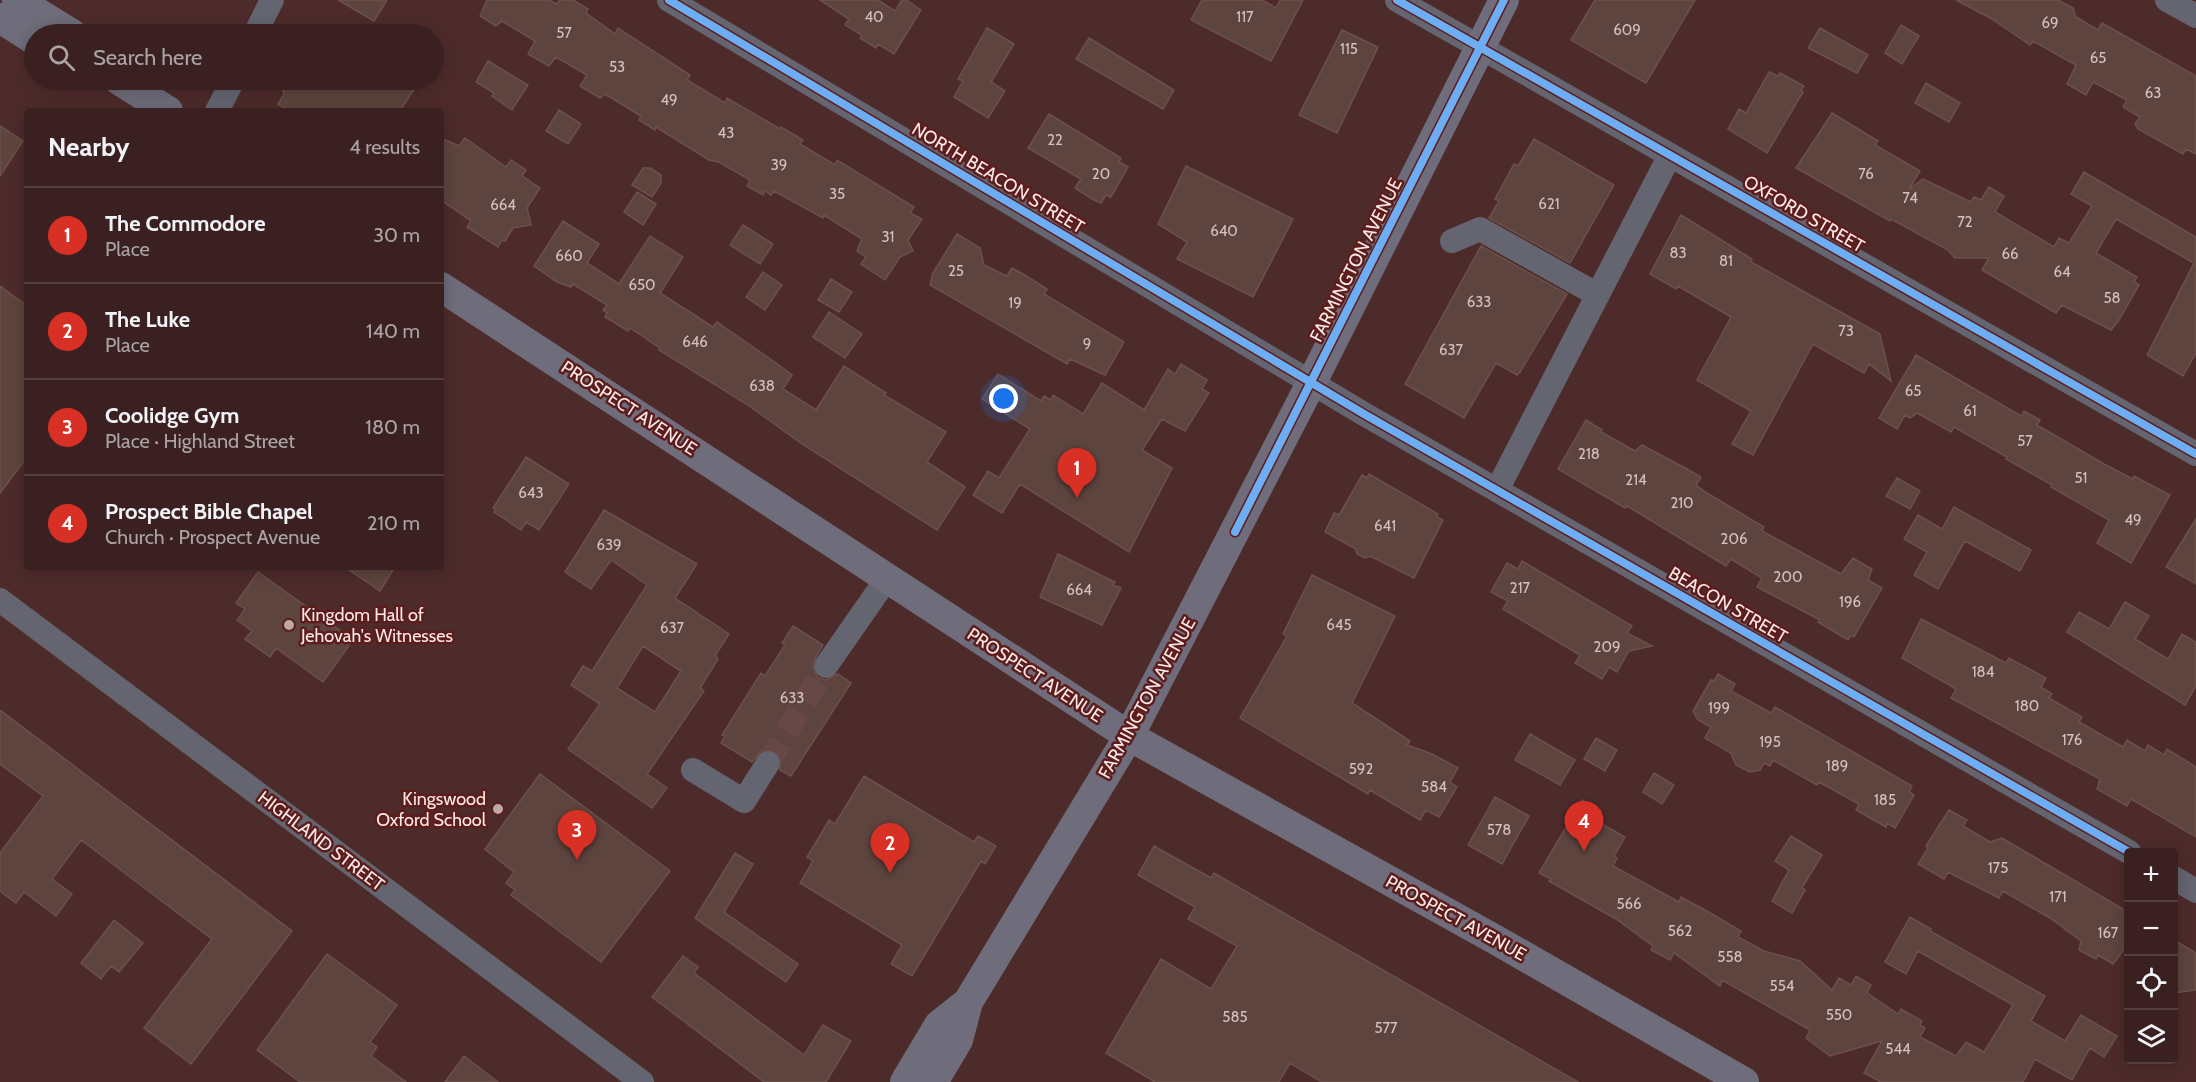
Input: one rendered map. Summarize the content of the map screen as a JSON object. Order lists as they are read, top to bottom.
{
  "streets": {
    "main road": ["FARMINGTON AVENUE", "PROSPECT AVENUE"],
    "street": [
      "NORTH BEACON STREET",
      "OXFORD STREET",
      "BEACON STREET",
      "HIGHLAND STREET"
    ]
  },
  "crossings": [
    ["NORTH BEACON STREET", "FARMINGTON AVENUE"],
    ["NORTH BEACON STREET", "BEACON STREET"],
    ["OXFORD STREET", "FARMINGTON AVENUE"],
    ["FARMINGTON AVENUE", "PROSPECT AVENUE"],
    ["FARMINGTON AVENUE", "BEACON STREET"]
  ],
  "places": ["Kingdom Hall of Jehovah's Witnesses", "Kingswood Oxford School"],
  "house_numbers": [
    "40",
    "117",
    "69",
    "609",
    "57",
    "115",
    "65",
    "53",
    "63",
    "49",
    "43",
    "22",
    "39",
    "20",
    "76",
    "35",
    "74",
    "621",
    "664",
    "72",
    "640",
    "31",
    "83",
    "66",
    "660",
    "81",
    "25",
    "64",
    "650",
    "58",
    "633",
    "19",
    "73",
    "646",
    "9",
    "637",
    "638",
    "65",
    "61",
    "57",
    "218",
    "51",
    "214",
    "643",
    "210",
    "49",
    "641",
    "206",
    "639",
    "200",
    "217",
    "664",
    "196",
    "645",
    "637",
    "209",
    "184",
    "633",
    "180",
    "199",
    "176",
    "195",
    "189",
    "592",
    "584",
    "185",
    "578",
    "175",
    "171",
    "566",
    "562",
    "167",
    "558",
    "554",
    "550",
    "585",
    "577",
    "544"
  ],
  "page": {
    "search": "Search here",
    "heading": ["Nearby", "4 results"],
    "list": [
      {
        "mark": "1",
        "name": "The Commodore",
        "note": "Place",
        "value": "30 m"
      },
      {
        "mark": "2",
        "name": "The Luke",
        "note": "Place",
        "value": "140 m"
      },
      {
        "mark": "3",
        "name": "Coolidge Gym",
        "note": "Place · Highland Street",
        "value": "180 m"
      },
      {
        "mark": "4",
        "name": "Prospect Bible Chapel",
        "note": "Church · Prospect Avenue",
        "value": "210 m"
      }
    ],
    "pins": [
      "1",
      "4",
      "3",
      "2"
    ],
    "map_buttons": ["+", "−"]
  }
}
